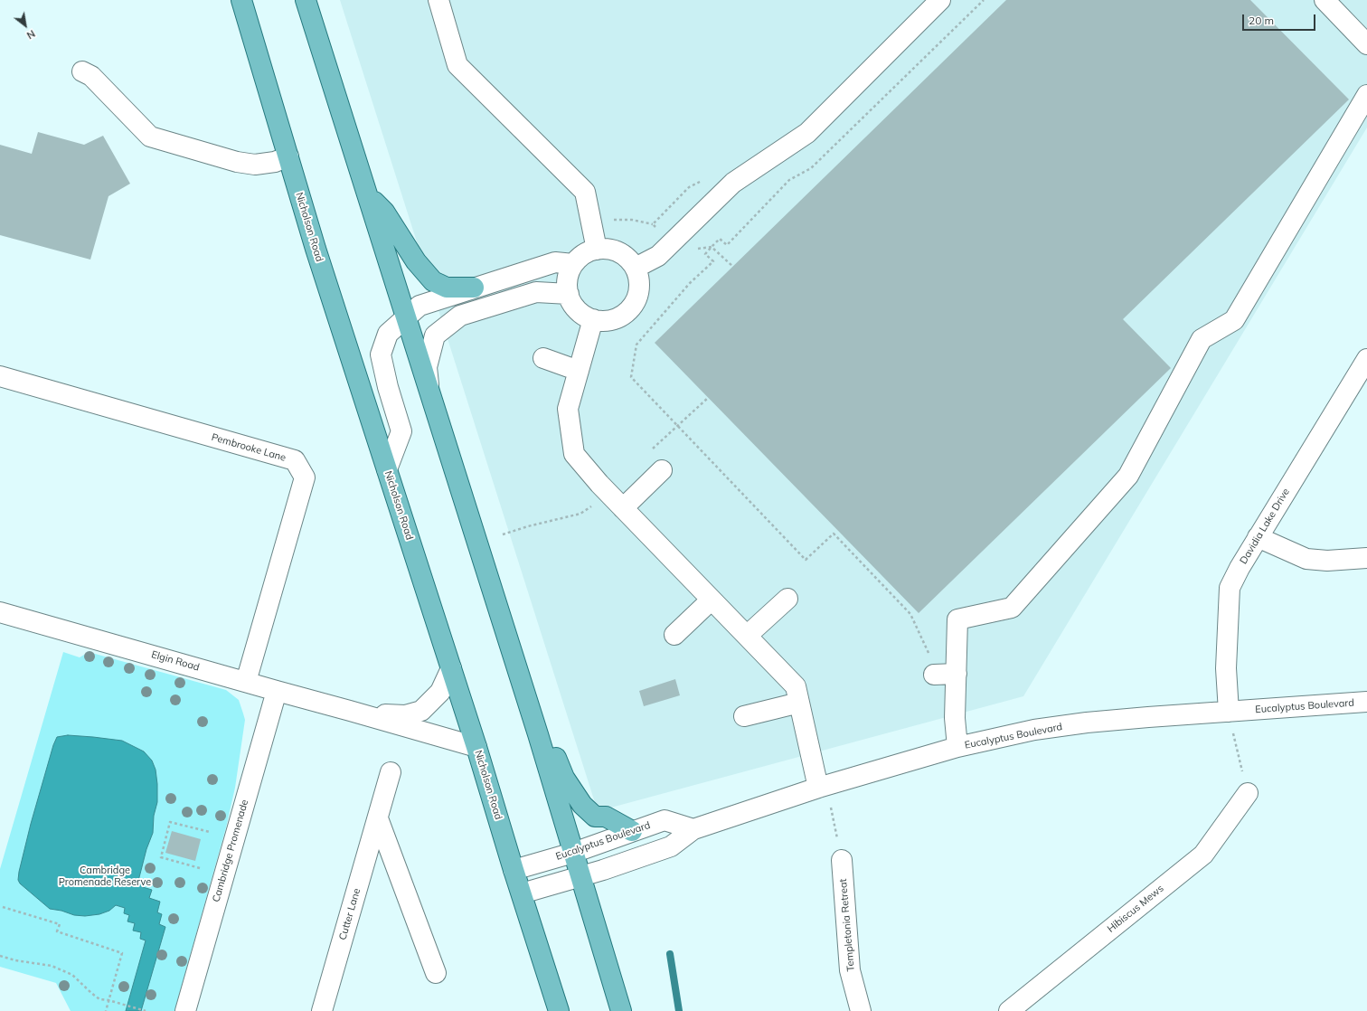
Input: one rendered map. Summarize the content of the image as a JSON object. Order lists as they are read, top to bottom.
{
  "streets": {
    "main road": ["Nicholson Road"],
    "street": [
      "Pembrooke Lane",
      "Davidia Lake Drive",
      "Elgin Road",
      "Eucalyptus Boulevard",
      "Cambridge Promenade",
      "Hibiscus Mews",
      "Cutter Lane",
      "Templetonia Retreat"
    ]
  },
  "crossings": [
    ["Nicholson Road", "Elgin Road"],
    ["Nicholson Road", "Eucalyptus Boulevard"],
    ["Pembrooke Lane", "Elgin Road"],
    ["Davidia Lake Drive", "Eucalyptus Boulevard"],
    ["Elgin Road", "Cambridge Promenade"]
  ],
  "parks": ["Cambridge Promenade Reserve"],
  "scale_bar": "20 m",
  "north": "bottom right"
}
